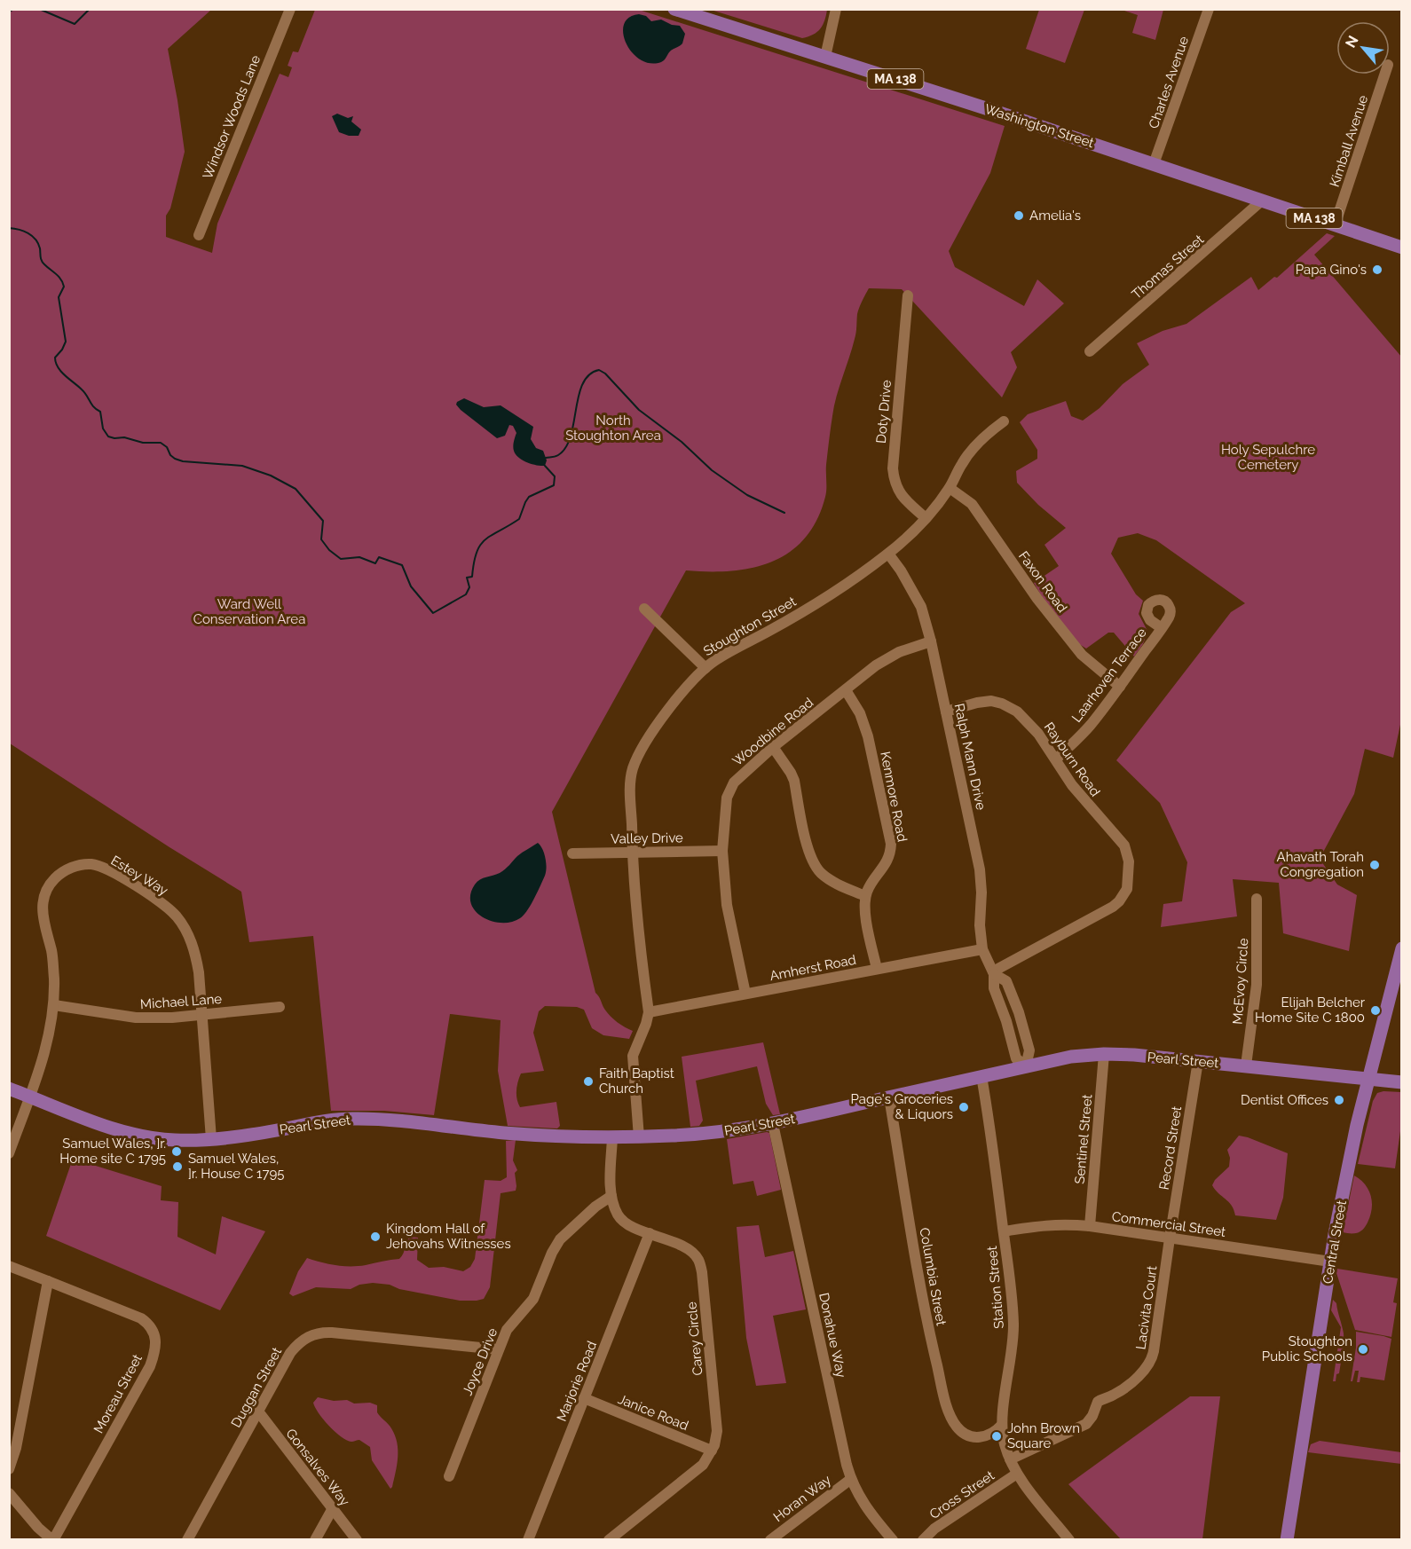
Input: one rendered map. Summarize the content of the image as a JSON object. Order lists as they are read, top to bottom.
{
  "streets": {
    "main road": [
      "MA 138",
      "Washington Street",
      "Pearl Street",
      "Central Street"
    ],
    "street": [
      "Charles Avenue",
      "Windsor Woods Lane",
      "Kimball Avenue",
      "Thomas Street",
      "Doty Drive",
      "Faxon Road",
      "Stoughton Street",
      "Laarhoven Terrace",
      "Woodbine Road",
      "Ralph Mann Drive",
      "Rayburn Road",
      "Kenmore Road",
      "Valley Drive",
      "Estey Way",
      "Amherst Road",
      "McEvoy Circle",
      "Michael Lane",
      "Sentinel Street",
      "Record Street",
      "Commercial Street",
      "Columbia Street",
      "Station Street",
      "Lacivita Court",
      "Donahue Way",
      "Carey Circle",
      "Joyce Drive",
      "Marjorie Road",
      "Duggan Street",
      "Moreau Street",
      "Janice Road",
      "Gonsalves Way",
      "Cross Street",
      "Horan Way"
    ]
  },
  "crossings": [
    ["Charles Avenue", "Washington Street"],
    ["Washington Street", "Kimball Avenue"],
    ["Washington Street", "Thomas Street"],
    ["Doty Drive", "Stoughton Street"],
    ["Faxon Road", "Stoughton Street"],
    ["Faxon Road", "Laarhoven Terrace"],
    ["Stoughton Street", "Ralph Mann Drive"],
    ["Stoughton Street", "Valley Drive"],
    ["Stoughton Street", "Amherst Road"],
    ["Stoughton Street", "Pearl Street"],
    ["Laarhoven Terrace", "Rayburn Road"],
    ["Woodbine Road", "Ralph Mann Drive"],
    ["Woodbine Road", "Kenmore Road"],
    ["Woodbine Road", "Valley Drive"],
    ["Woodbine Road", "Amherst Road"],
    ["Ralph Mann Drive", "Rayburn Road"],
    ["Ralph Mann Drive", "Amherst Road"],
    ["Ralph Mann Drive", "Pearl Street"],
    ["Estey Way", "Michael Lane"],
    ["Estey Way", "Pearl Street"],
    ["McEvoy Circle", "Pearl Street"],
    ["Pearl Street", "Sentinel Street"],
    ["Pearl Street", "Record Street"],
    ["Pearl Street", "Central Street"],
    ["Pearl Street", "Columbia Street"],
    ["Pearl Street", "Station Street"],
    ["Pearl Street", "Donahue Way"],
    ["Pearl Street", "Carey Circle"],
    ["Sentinel Street", "Commercial Street"],
    ["Record Street", "Commercial Street"],
    ["Record Street", "Lacivita Court"],
    ["Commercial Street", "Central Street"],
    ["Commercial Street", "Station Street"],
    ["Commercial Street", "Lacivita Court"],
    ["Columbia Street", "Station Street"],
    ["Station Street", "Lacivita Court"],
    ["Station Street", "Cross Street"],
    ["Donahue Way", "Horan Way"],
    ["Carey Circle", "Joyce Drive"],
    ["Carey Circle", "Marjorie Road"],
    ["Carey Circle", "Janice Road"],
    ["Joyce Drive", "Duggan Street"],
    ["Marjorie Road", "Janice Road"],
    ["Duggan Street", "Gonsalves Way"]
  ],
  "parks": ["North Stoughton Area", "Holy Sepulchre Cemetery", "Ward Well Conservation Area"],
  "places": [
    "Amelia's",
    "Papa Gino's",
    "Ahavath Torah Congregation",
    "Elijah Belcher Home Site C 1800",
    "Faith Baptist Church",
    "Dentist Offices",
    "Page's Groceries & Liquors",
    "Samuel Wales, ]r. Home site C 1795",
    "Samuel Wales, ]r. House C 1795",
    "Kingdom Hall of Jehovahs Witnesses",
    "Stoughton Public Schools",
    "John Brown Square"
  ],
  "north": "top left"
}
